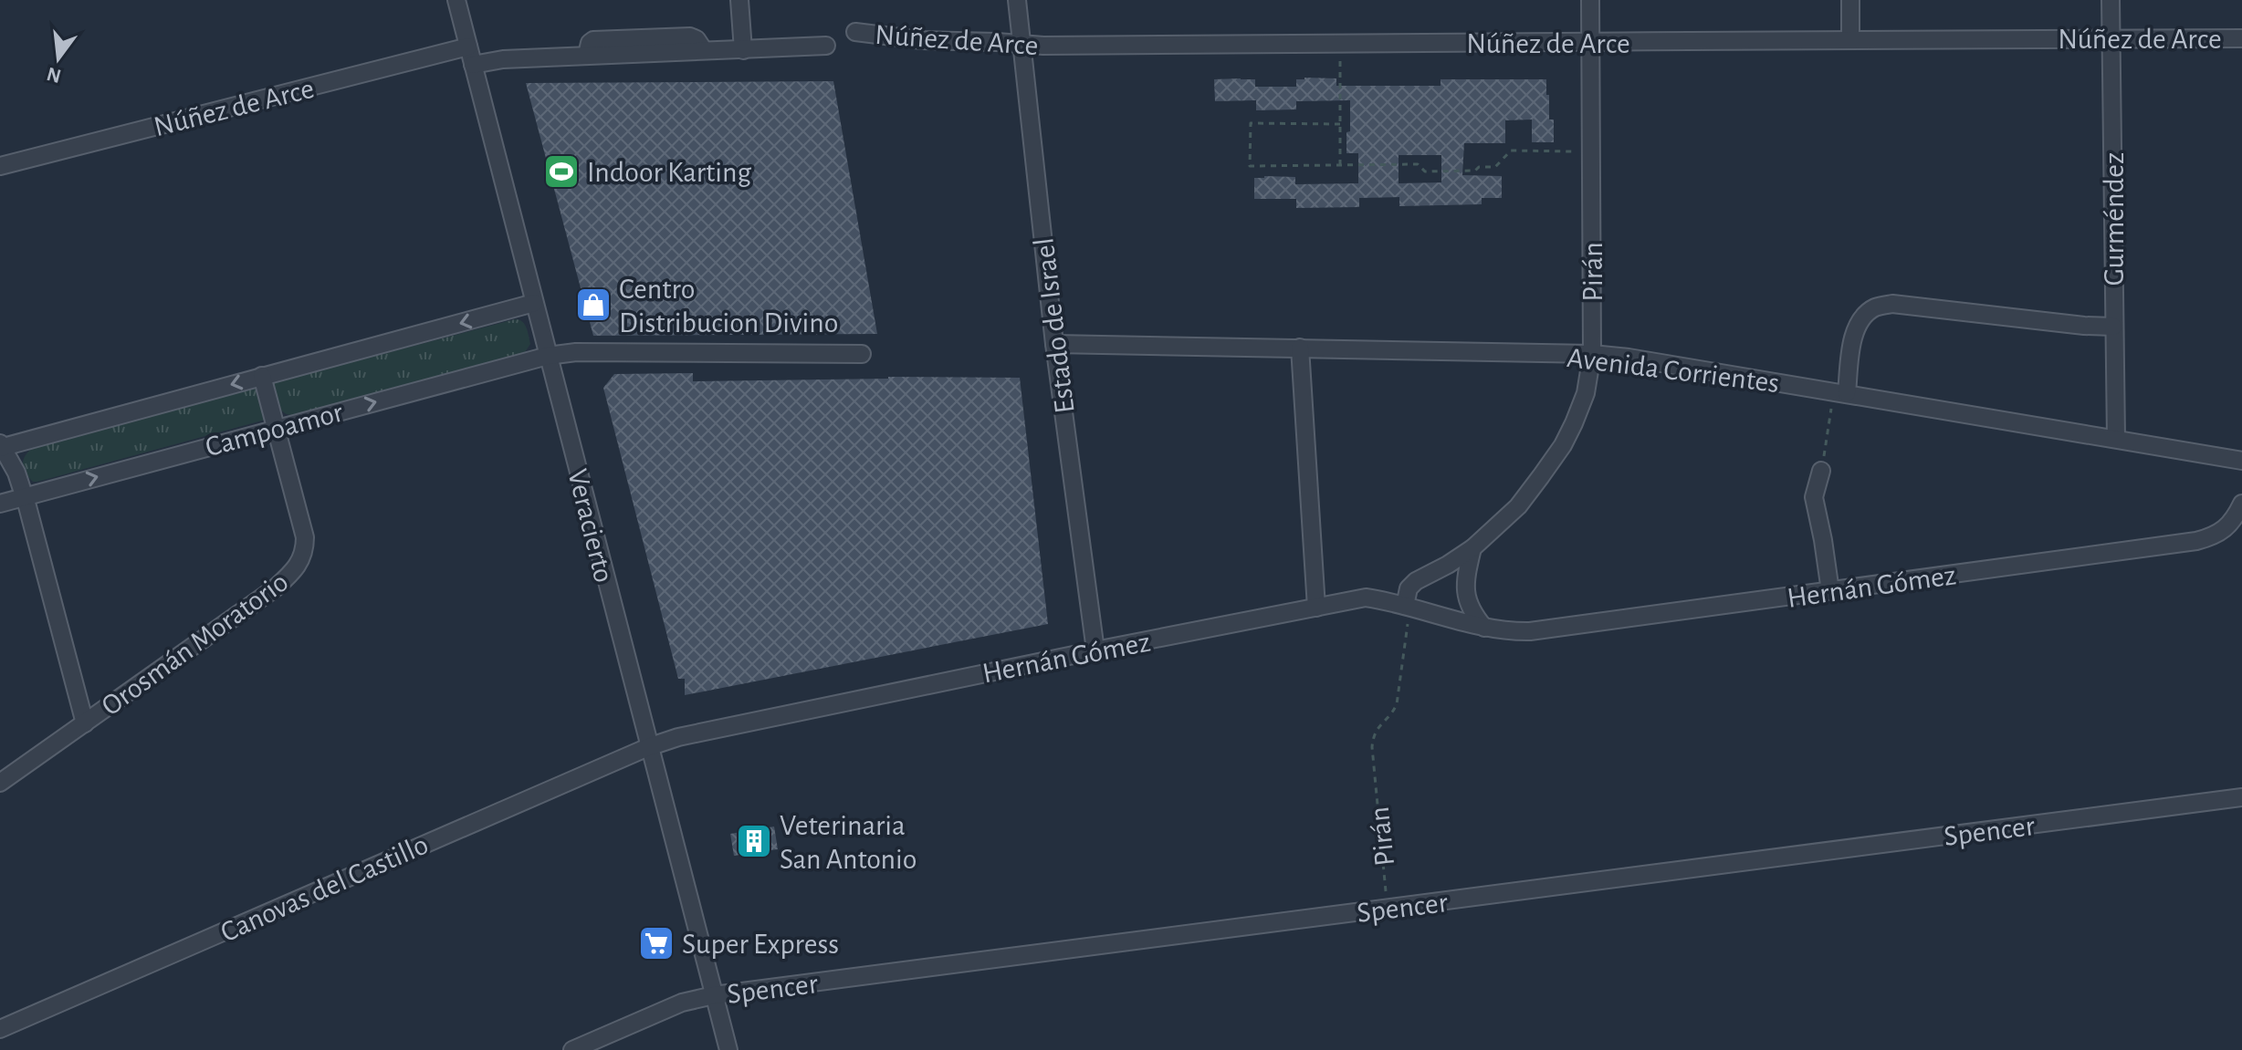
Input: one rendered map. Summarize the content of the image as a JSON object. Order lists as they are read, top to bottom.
{
  "streets": {
    "street": [
      "Núñez de Arce",
      "Gurméndez",
      "Pirán",
      "Estado de Israel",
      "Avenida Corrientes",
      "Campoamor",
      "Veracierto",
      "Hernán Gómez",
      "Orosmán Moratorio",
      "Spencer",
      "Canovas del Castillo"
    ]
  },
  "crossings": [
    ["Núñez de Arce", "Gurméndez"],
    ["Núñez de Arce", "Pirán"],
    ["Núñez de Arce", "Estado de Israel"],
    ["Núñez de Arce", "Veracierto"],
    ["Gurméndez", "Avenida Corrientes"],
    ["Pirán", "Avenida Corrientes"],
    ["Pirán", "Hernán Gómez"],
    ["Pirán", "Spencer"],
    ["Estado de Israel", "Avenida Corrientes"],
    ["Estado de Israel", "Hernán Gómez"],
    ["Campoamor", "Veracierto"],
    ["Campoamor", "Orosmán Moratorio"],
    ["Veracierto", "Hernán Gómez"],
    ["Veracierto", "Spencer"],
    ["Veracierto", "Canovas del Castillo"],
    ["Hernán Gómez", "Canovas del Castillo"]
  ],
  "places": {
    "sports": ["Indoor Karting"],
    "shop": ["Centro Distribucion Divino"],
    "building": ["Veterinaria San Antonio"],
    "supermarket": ["Super Express"]
  },
  "north": "bottom"
}
